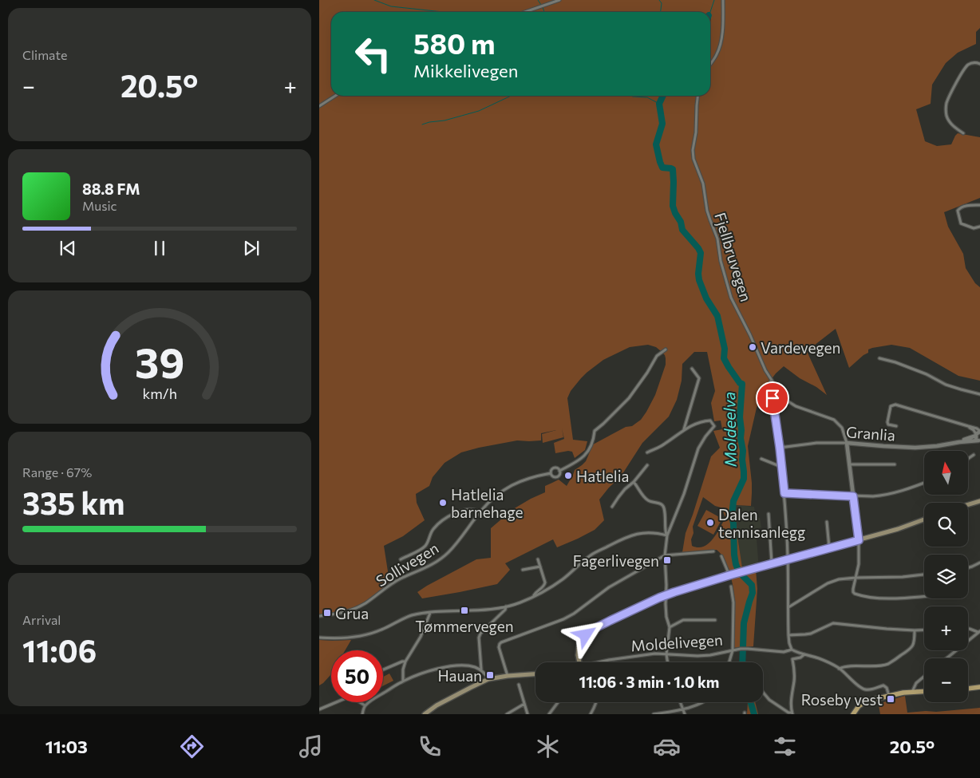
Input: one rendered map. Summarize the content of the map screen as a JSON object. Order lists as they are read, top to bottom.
{
  "streets": {
    "street": [
      "Fjellbruvegen",
      "Granlia",
      "Sollivegen",
      "Moldelivegen"
    ]
  },
  "crossings": [
    ["Fjellbruvegen", "Granlia"],
    ["Fjellbruvegen", "Moldelivegen"]
  ],
  "water": ["Moldeelva"],
  "places": {
    "other": [
      "Vardevegen",
      "Hatlelia",
      "Hatlelia barnehage",
      "Dalen tennisanlegg"
    ],
    "transit": [
      "Fagerlivegen",
      "Tømmervegen",
      "Grua",
      "Hauan",
      "Roseby vest"
    ]
  },
  "north": "top",
  "page": {
    "tile": [
      "Climate",
      ["Range · 67%", "335 km"],
      ["Arrival", "11:06"]
    ],
    "turn": ["580 m", "Mikkelivegen"],
    "heat": ["−", "20.5°", "+"],
    "song": ["88.8 FM", "Music"],
    "map_buttons": ["+", "−"],
    "limit": "50",
    "trip": "11:06 · 3 min · 1.0 km",
    "tabs": ["11:03", "20.5°"],
    "gauge": ["39", "km/h"]
  }
}
